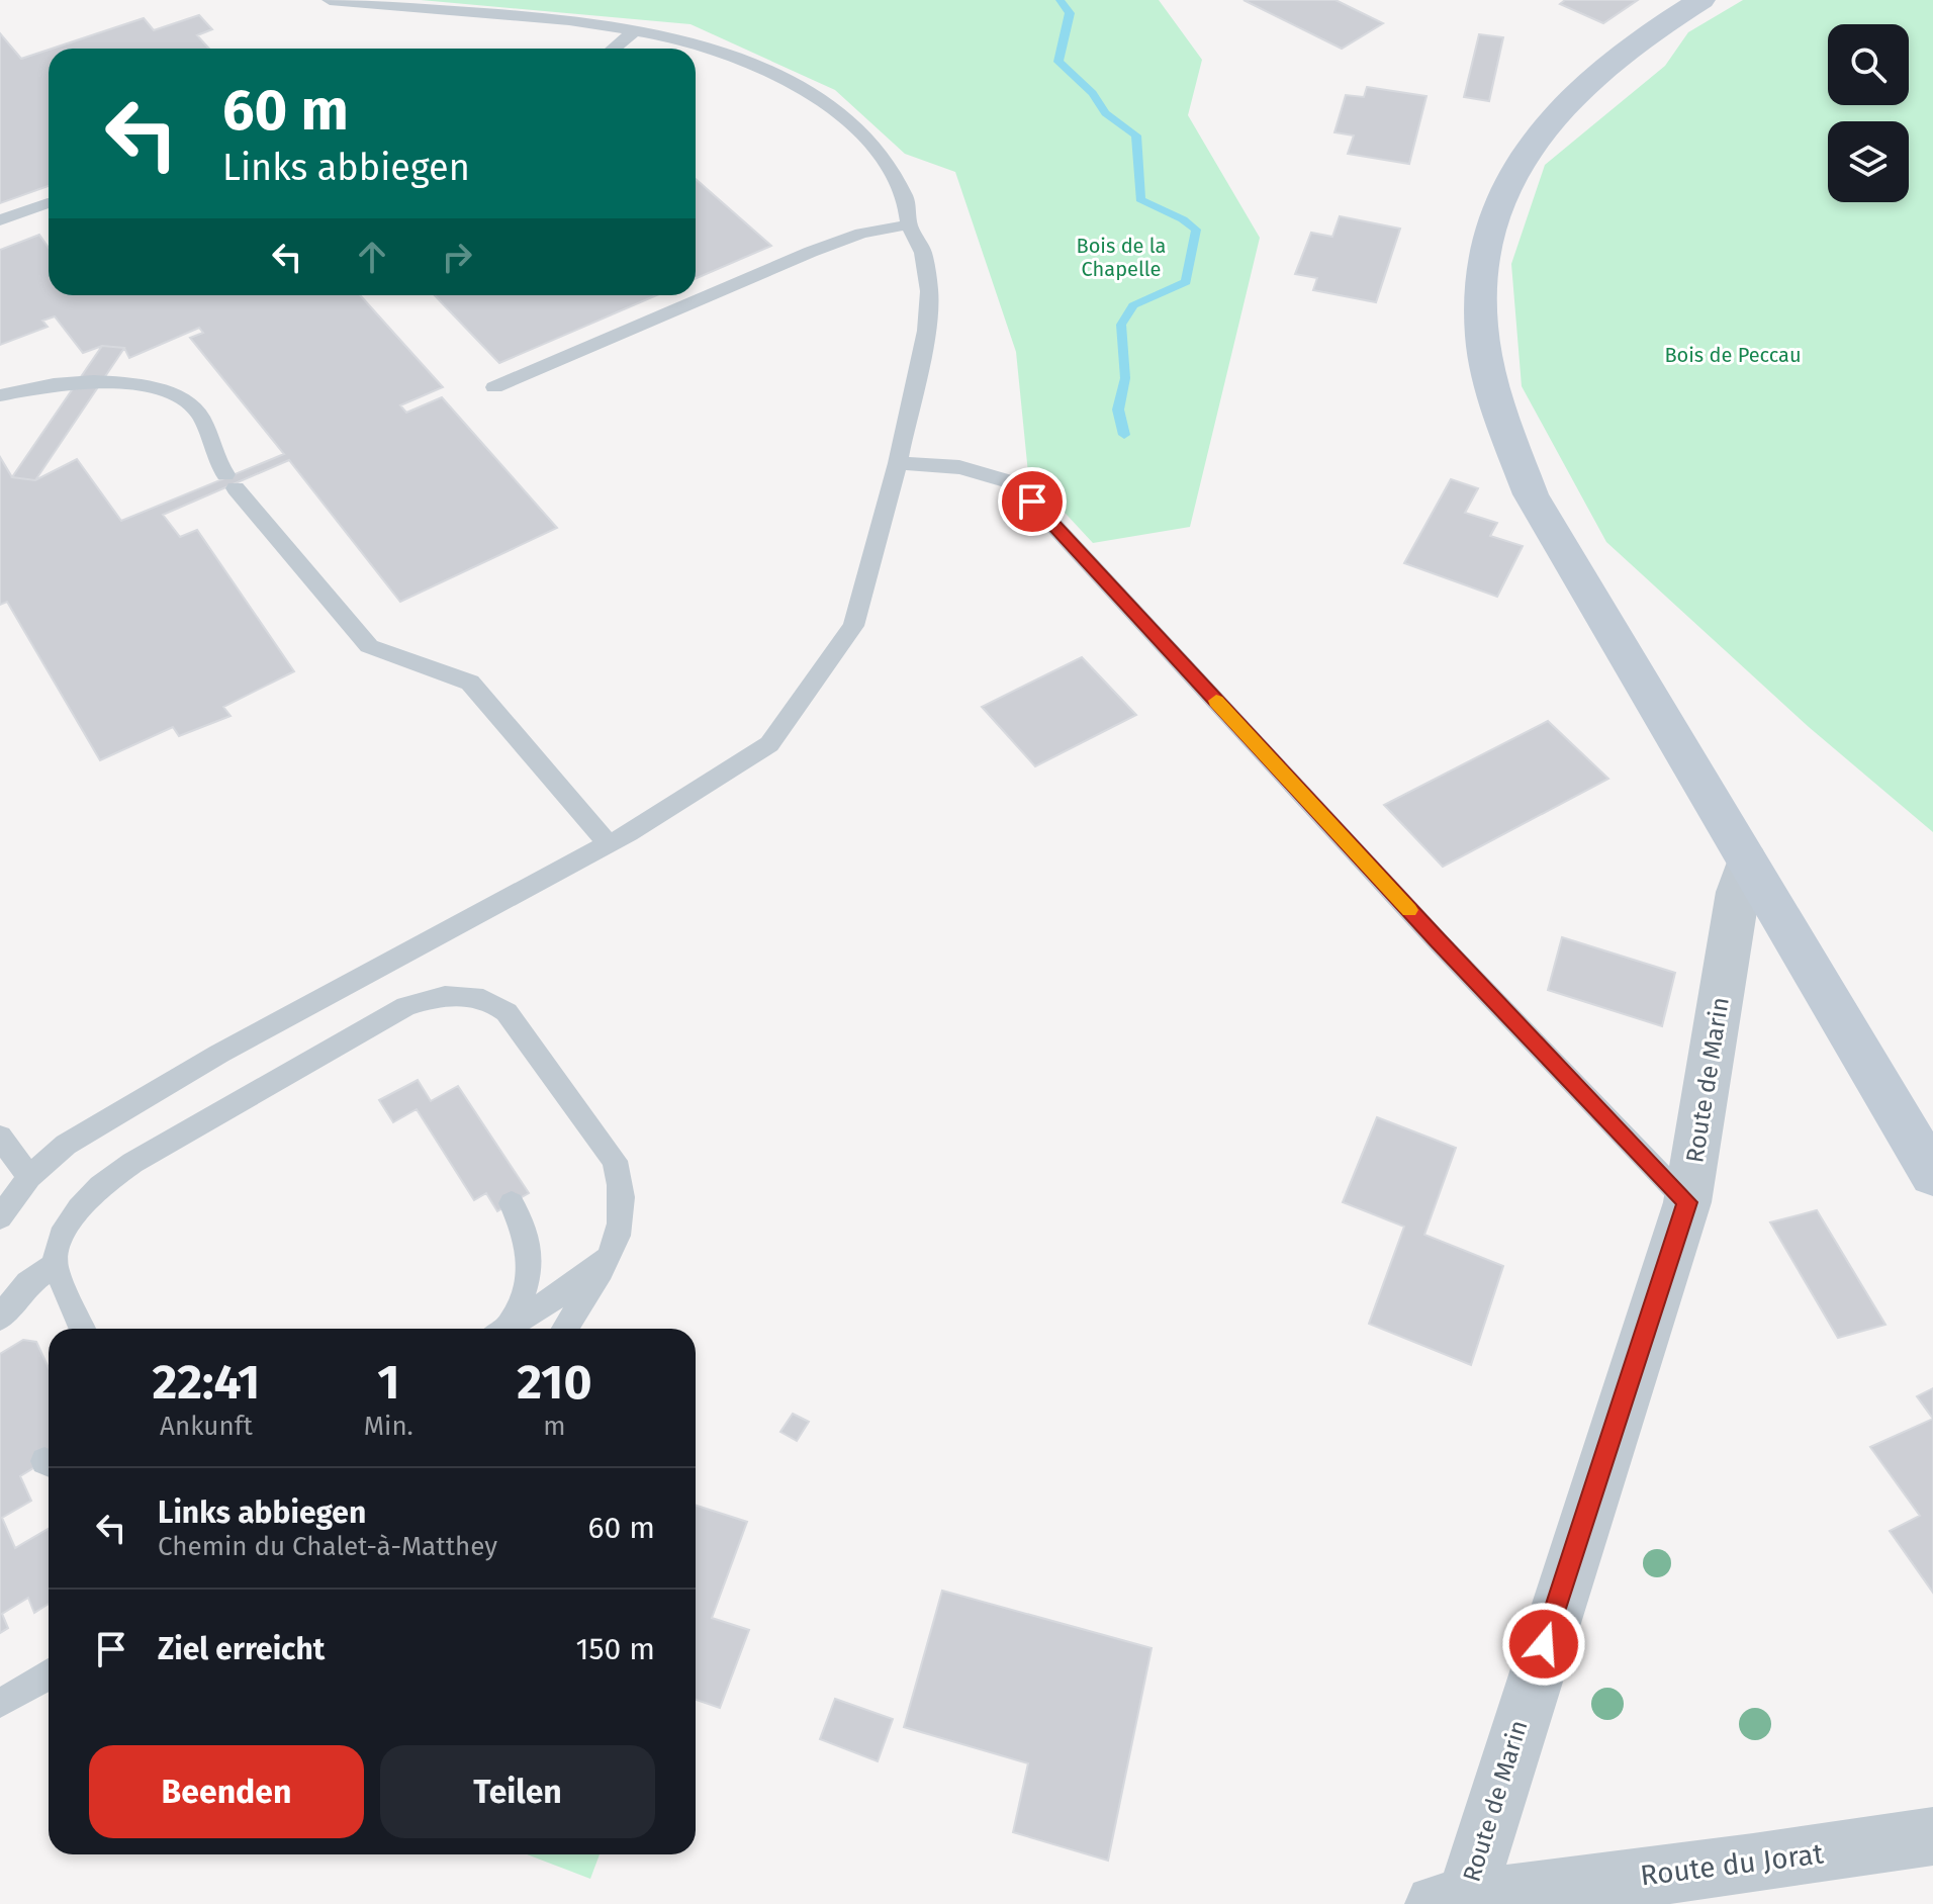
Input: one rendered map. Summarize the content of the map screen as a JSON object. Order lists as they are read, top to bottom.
{
  "streets": {
    "street": ["Route de Marin", "Route du Jorat"]
  },
  "crossings": [
    ["Route de Marin", "Route du Jorat"]
  ],
  "parks": ["Bois de la Chapelle", "Bois de Peccau"],
  "page": {
    "turn": ["60 m", "Links abbiegen"],
    "eta": [
      "22:41",
      "Ankunft",
      "1",
      "Min.",
      "210",
      "m"
    ],
    "list": [
      {
        "name": "Links abbiegen",
        "note": "Chemin du Chalet-à-Matthey",
        "value": "60 m"
      },
      {
        "name": "Ziel erreicht",
        "value": "150 m"
      }
    ],
    "buttons": ["Beenden", "Teilen"]
  }
}
